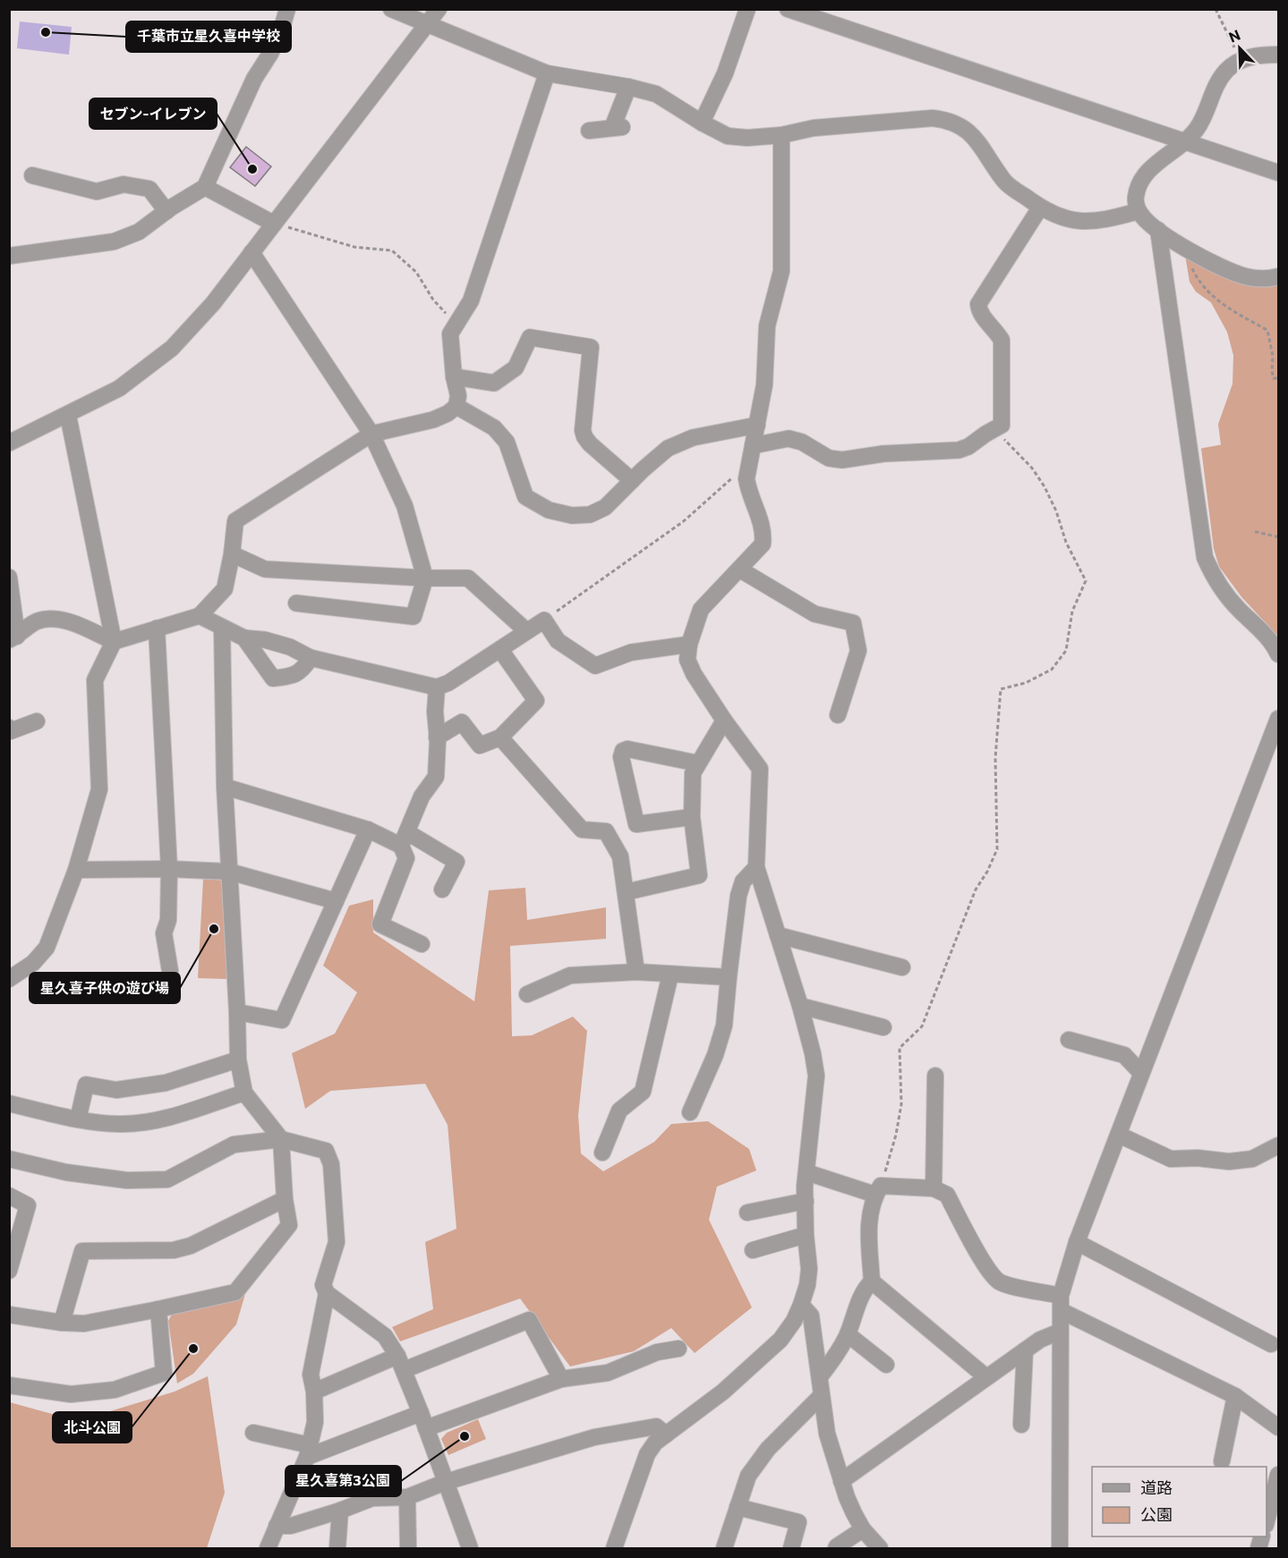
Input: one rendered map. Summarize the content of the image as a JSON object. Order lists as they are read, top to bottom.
{
  "places": [
    "千葉市立星久喜中学校",
    "セブン-イレブン",
    "星久喜子供の遊び場",
    "北斗公園",
    "星久喜第3公園"
  ],
  "legend": ["道路", "公園"],
  "north": "top left"
}
